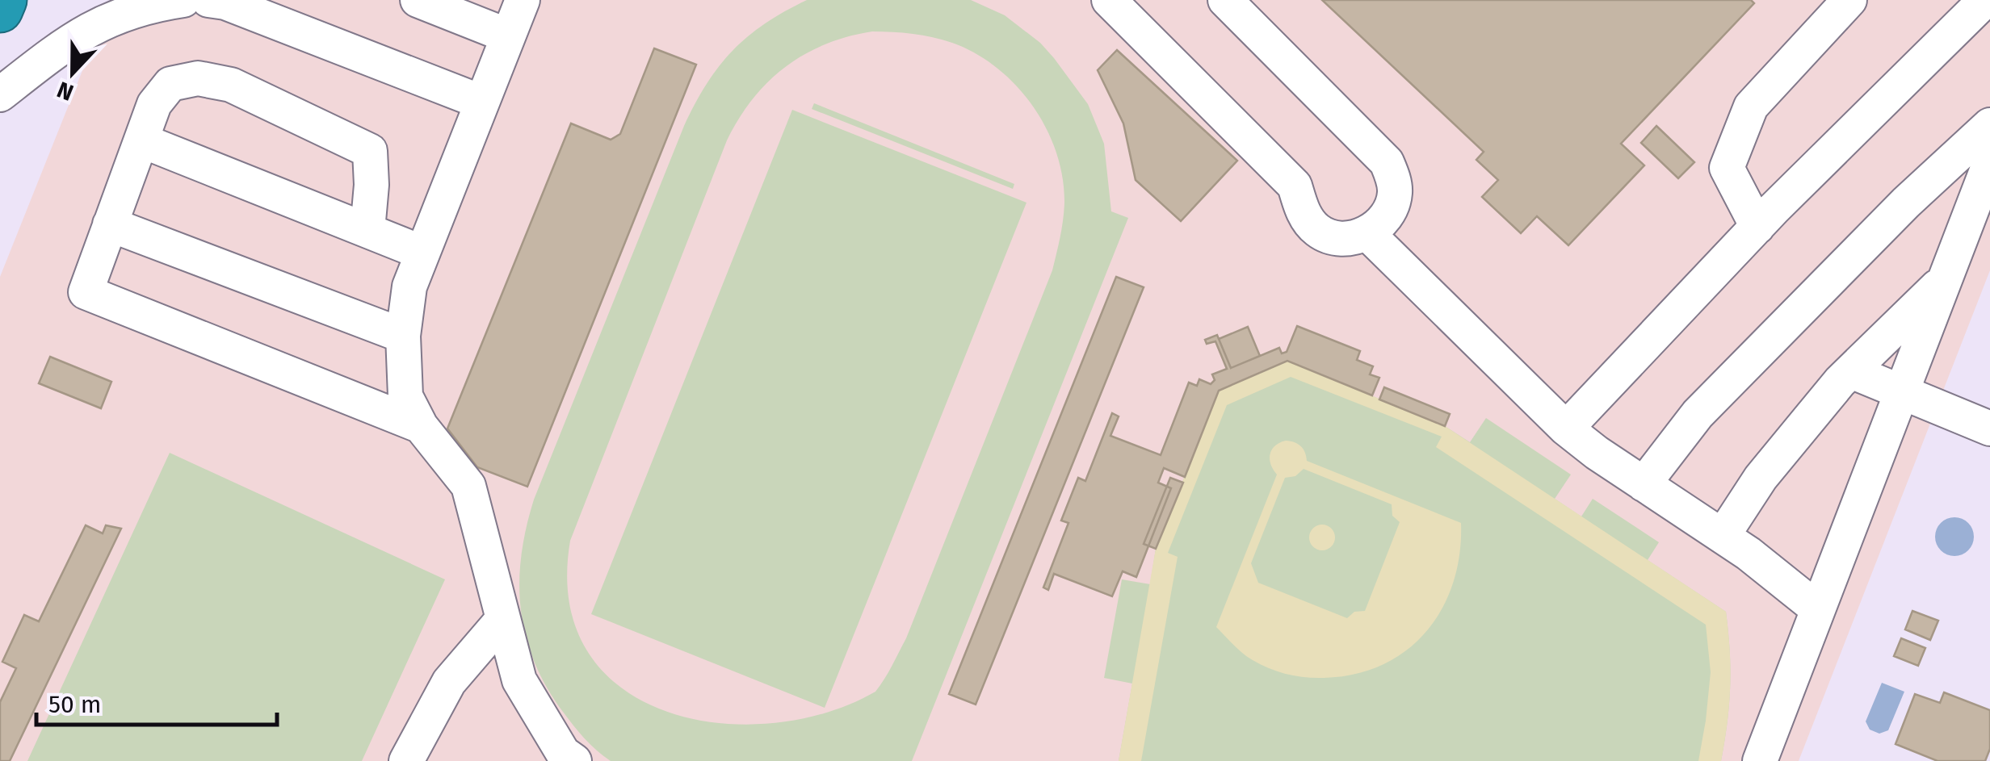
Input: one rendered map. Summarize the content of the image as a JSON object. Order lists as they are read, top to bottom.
{
  "scale_bar": "50 m",
  "north": "bottom"
}
